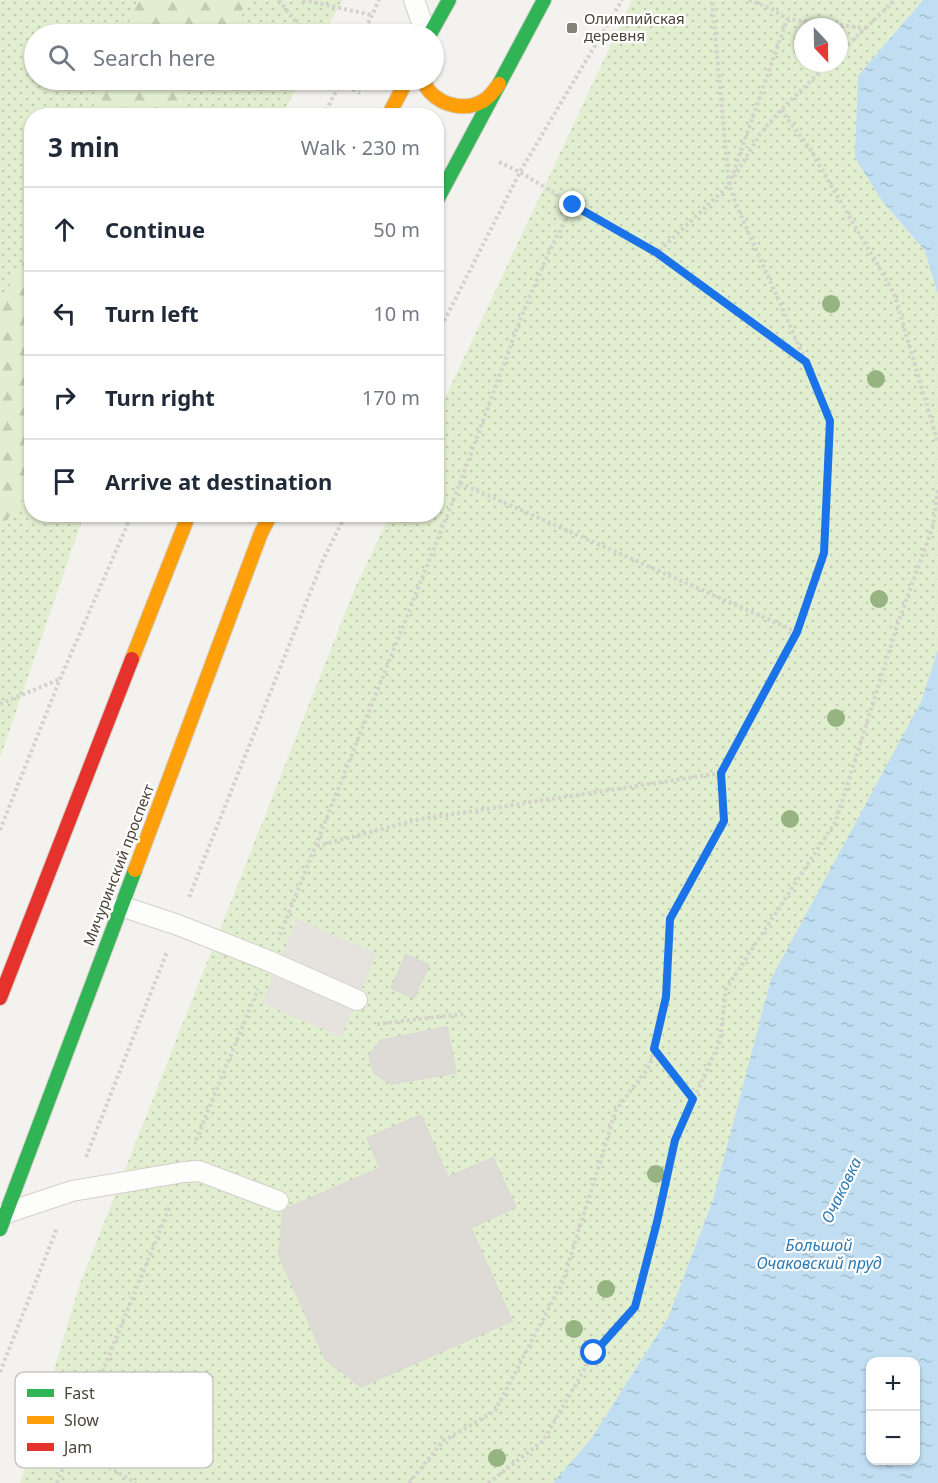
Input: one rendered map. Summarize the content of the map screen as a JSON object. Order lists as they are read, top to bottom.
{
  "streets": {
    "main road": ["Мичуринский проспект"]
  },
  "water": ["Очаковка", "Большой Очаковский пруд"],
  "places": {
    "transit": ["Олимпийская деревня"]
  },
  "legend": ["Fast", "Slow", "Jam"],
  "north": "bottom",
  "page": {
    "search": "Search here",
    "heading": ["3 min", "Walk · 230 m"],
    "list": [
      ["Continue", "50 m"],
      ["Turn left", "10 m"],
      ["Turn right", "170 m"],
      "Arrive at destination"
    ],
    "map_buttons": ["+", "−"]
  }
}
